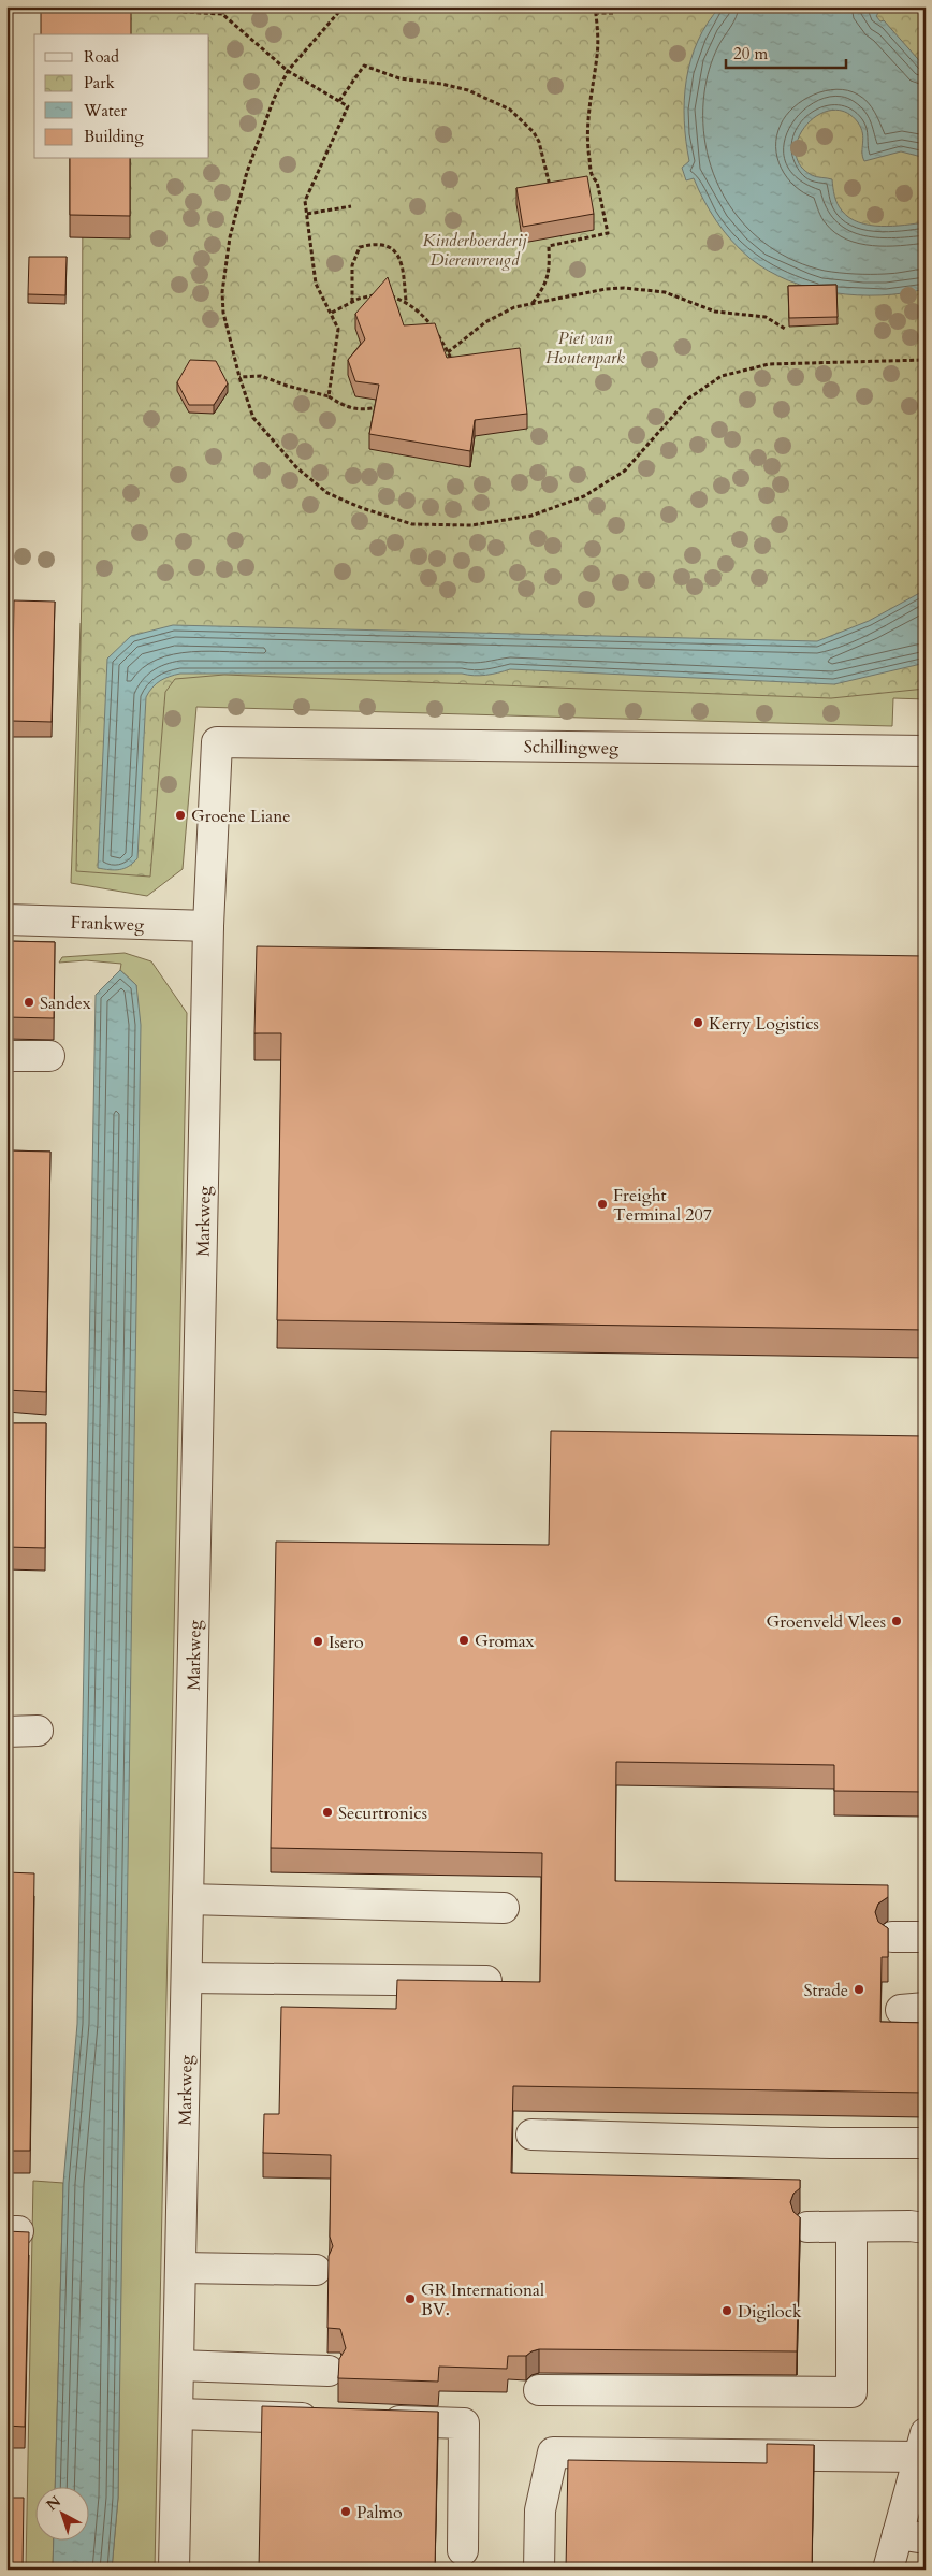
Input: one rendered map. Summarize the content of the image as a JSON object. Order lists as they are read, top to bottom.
{
  "streets": {
    "street": ["Schillingweg", "Frankweg", "Markweg"]
  },
  "crossings": [
    ["Schillingweg", "Markweg"],
    ["Frankweg", "Markweg"]
  ],
  "parks": ["Kinderboerderij Dierenvreugd", "Piet van Houtenpark"],
  "places": [
    "Groene Liane",
    "Sandex",
    "Kerry Logistics",
    "Freight Terminal 207",
    "Groenveld Vlees",
    "Gromax",
    "Isero",
    "Securtronics",
    "Strade",
    "GR International BV.",
    "Digilock",
    "Palmo"
  ],
  "legend": [
    "Road",
    "Park",
    "Water",
    "Building"
  ],
  "scale_bar": "20 m",
  "north": "top left"
}
